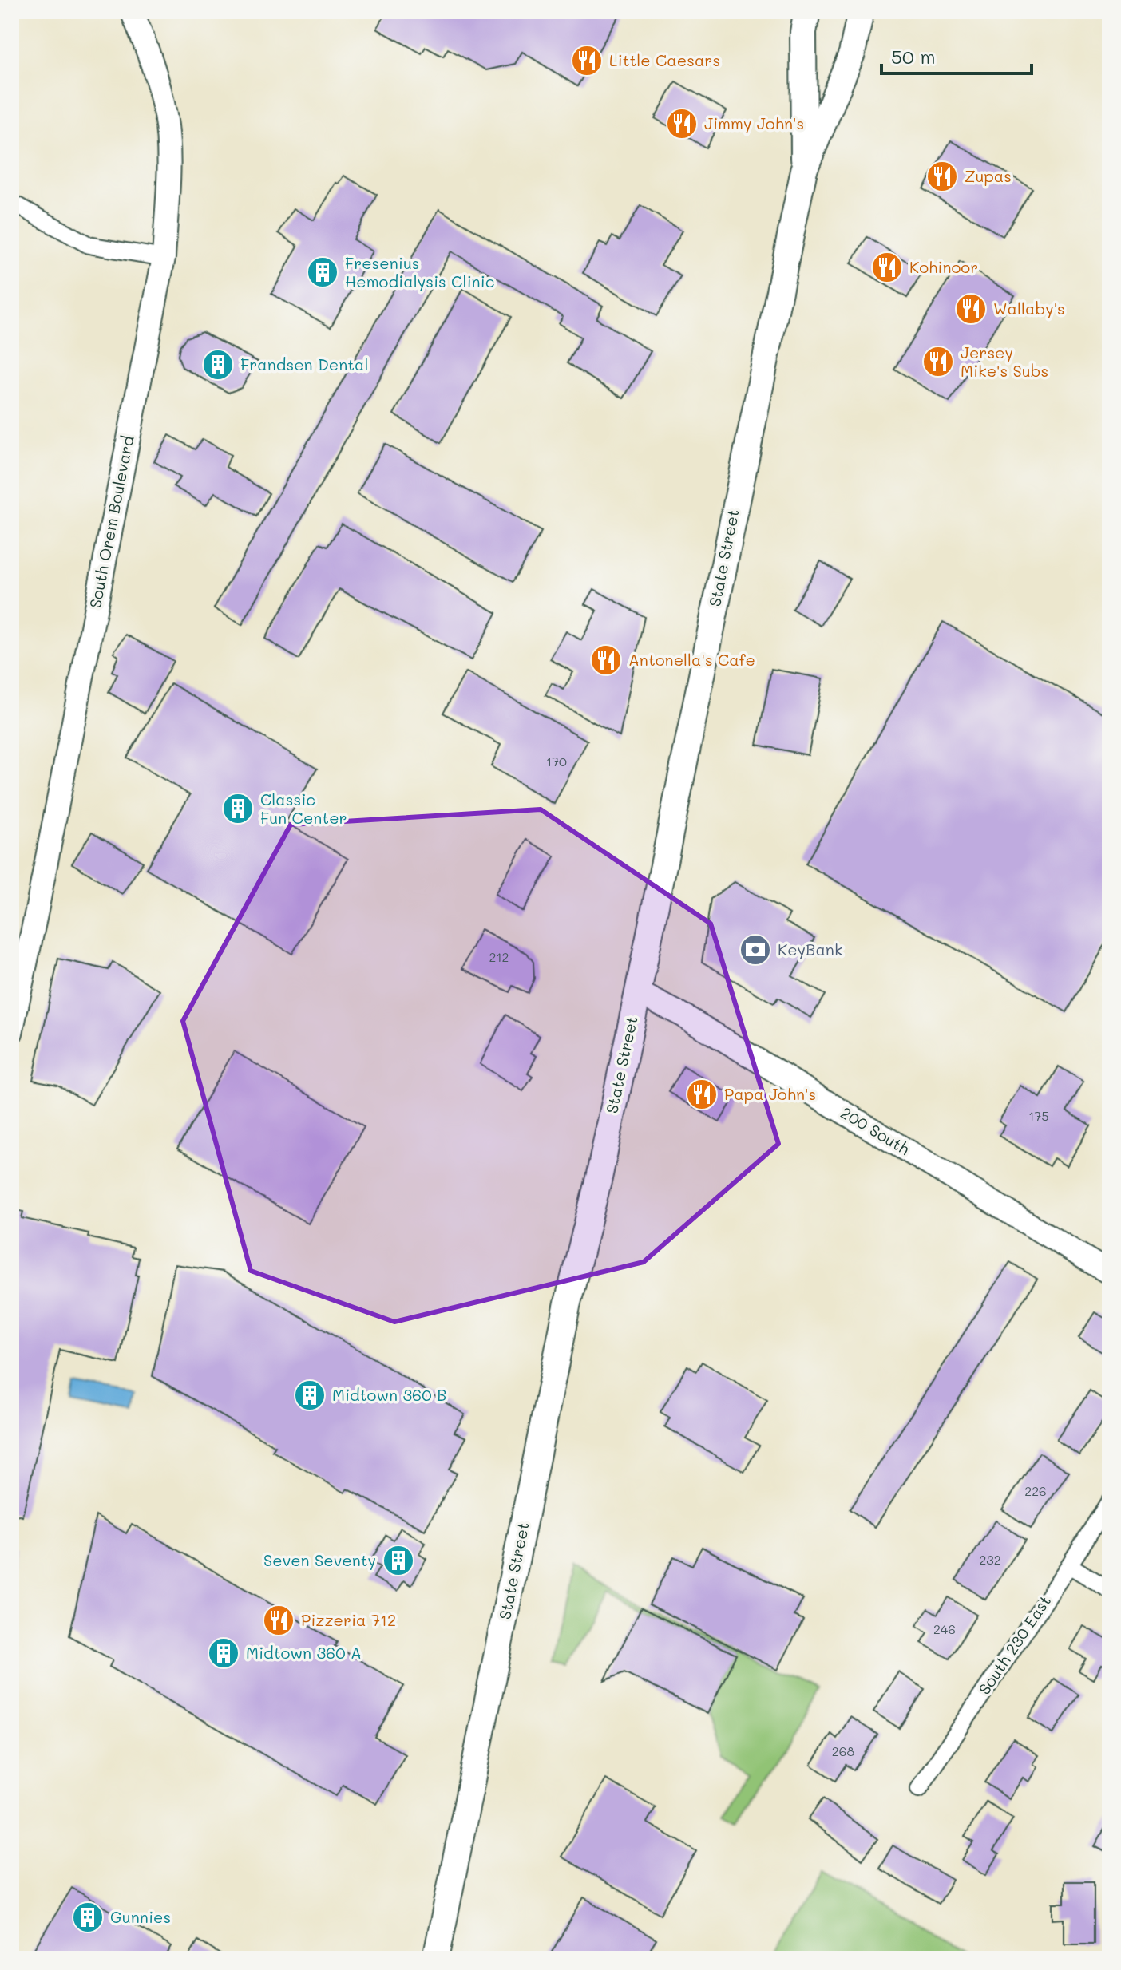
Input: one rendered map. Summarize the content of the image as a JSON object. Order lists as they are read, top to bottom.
{
  "streets": {
    "main road": ["State Street"],
    "street": ["South Orem Boulevard", "200 South", "South 230 East"]
  },
  "crossings": [
    ["State Street", "200 South"]
  ],
  "places": {
    "restaurant": [
      "Little Caesars",
      "Jimmy John's",
      "Zupas",
      "Kohinoor",
      "Wallaby's",
      "Jersey Mike's Subs",
      "Antonella's Cafe",
      "Papa John's",
      "Pizzeria 712"
    ],
    "building": [
      "Fresenius Hemodialysis Clinic",
      "Frandsen Dental",
      "Classic Fun Center",
      "Midtown 360 B",
      "Seven Seventy",
      "Midtown 360 A",
      "Gunnies"
    ],
    "bank": ["KeyBank"]
  },
  "house_numbers": [
    "170",
    "212",
    "175",
    "226",
    "232",
    "246",
    "268"
  ],
  "scale_bar": "50 m"
}
